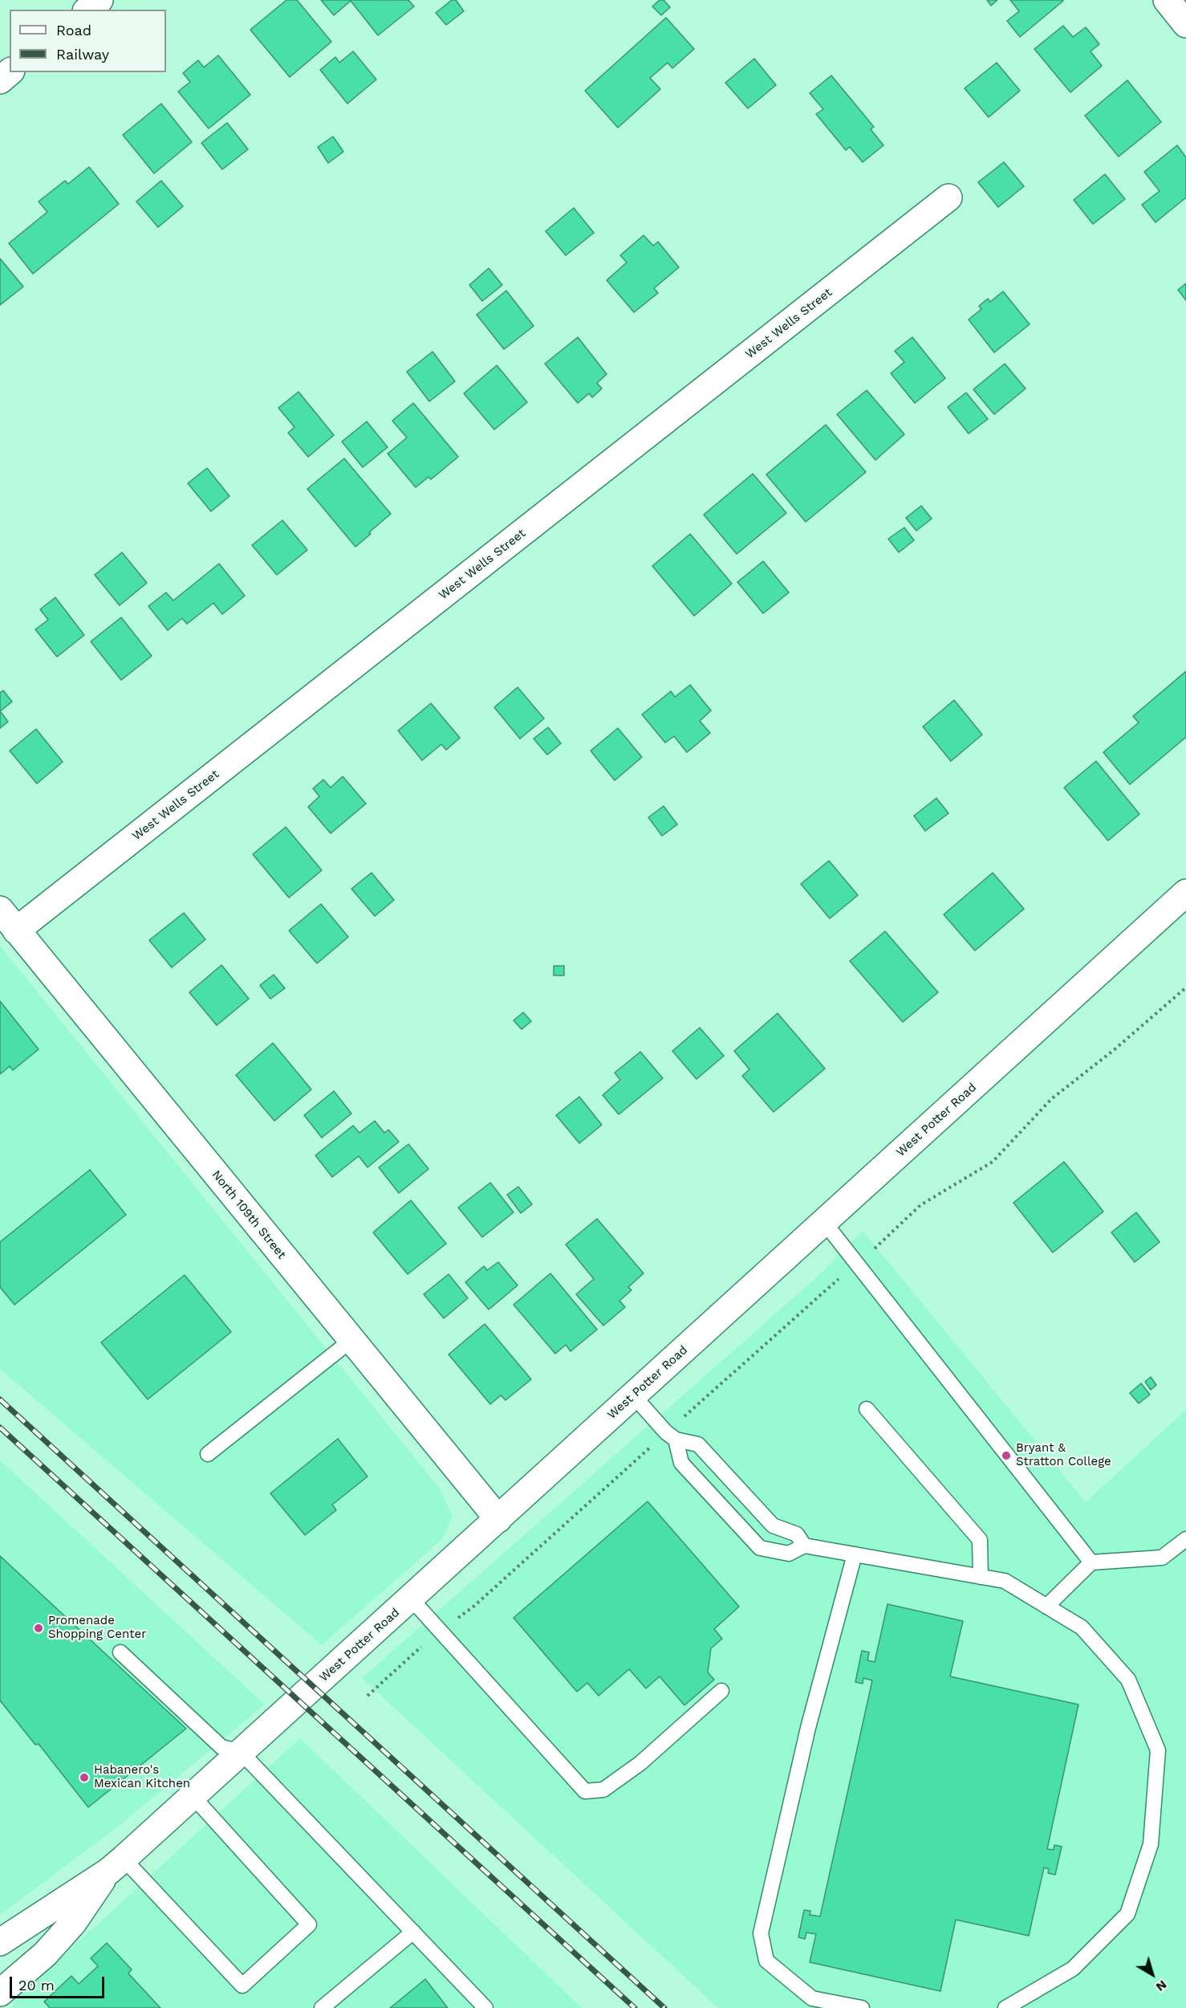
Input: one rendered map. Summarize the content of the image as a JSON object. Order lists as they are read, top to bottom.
{
  "streets": {
    "street": ["West Wells Street", "West Potter Road", "North 109th Street"]
  },
  "crossings": [
    ["West Wells Street", "North 109th Street"],
    ["West Potter Road", "North 109th Street"]
  ],
  "places": ["Bryant & Stratton College", "Promenade Shopping Center", "Habanero's Mexican Kitchen"],
  "legend": ["Road", "Railway"],
  "scale_bar": "20 m",
  "north": "bottom right"
}
